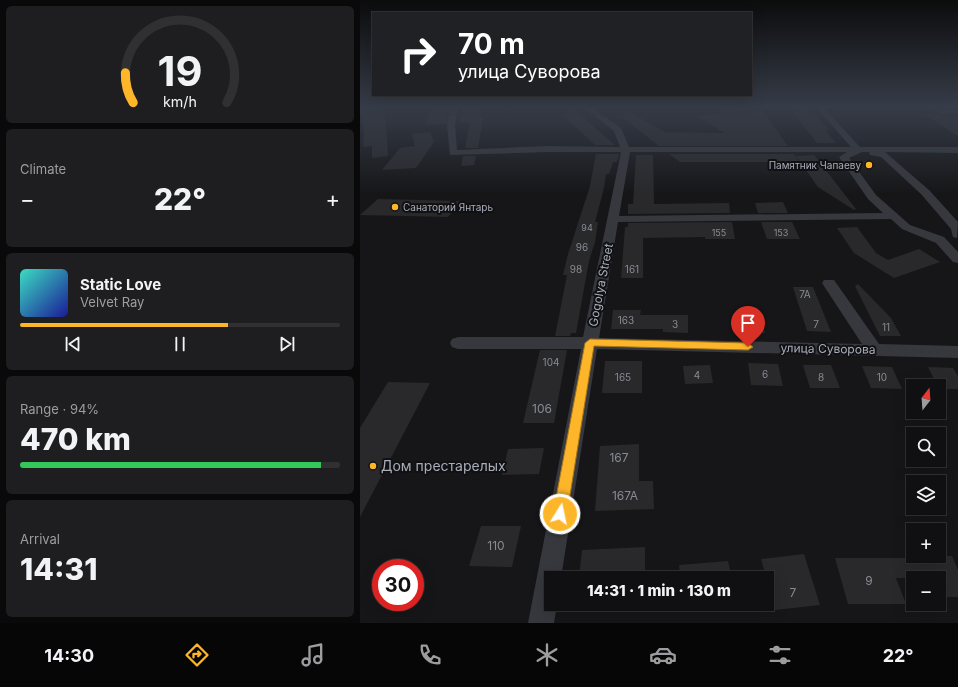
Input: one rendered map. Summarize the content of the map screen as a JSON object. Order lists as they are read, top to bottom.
{
  "streets": {
    "street": ["Gogolya Street", "улица Суворова"]
  },
  "crossings": [
    ["Gogolya Street", "улица Суворова"]
  ],
  "places": ["Памятник Чапаеву", "Санаторий Янтарь", "Дом престарелых"],
  "house_numbers": [
    "94",
    "155",
    "153",
    "96",
    "98",
    "161",
    "7А",
    "163",
    "3",
    "7",
    "11",
    "104",
    "6",
    "4",
    "165",
    "8",
    "10",
    "106",
    "167",
    "167А",
    "110",
    "9",
    "7"
  ],
  "north": "top",
  "page": {
    "turn": ["70 m", "улица Суворова"],
    "tile": [
      "Climate",
      ["Range · 94%", "470 km"],
      ["Arrival", "14:31"]
    ],
    "heat": ["−", "22°", "+"],
    "song": ["Static Love", "Velvet Ray"],
    "map_buttons": ["+", "−"],
    "limit": "30",
    "trip": "14:31 · 1 min · 130 m",
    "tabs": ["14:30", "22°"],
    "gauge": ["19", "km/h"]
  }
}
